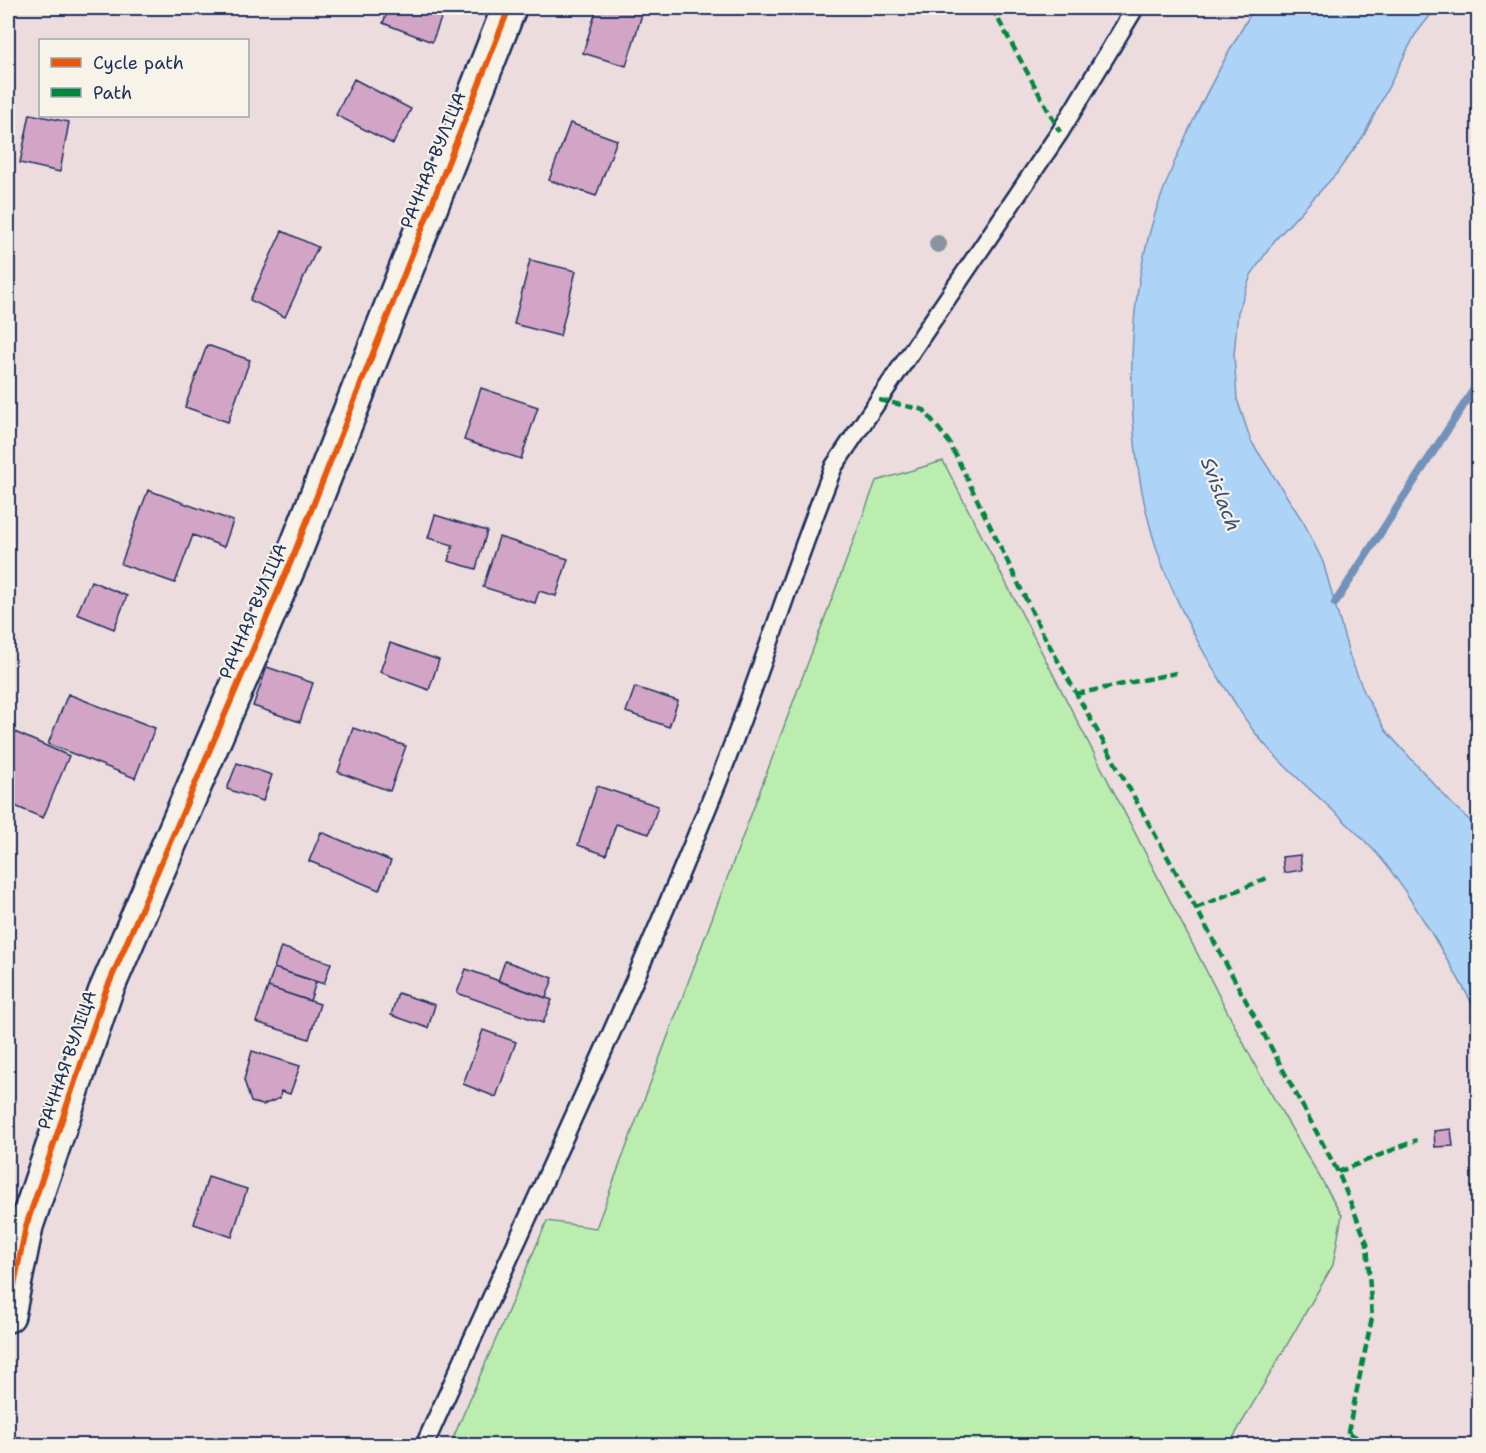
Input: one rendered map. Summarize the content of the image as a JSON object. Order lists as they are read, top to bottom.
{
  "streets": {
    "street": ["РАЧНАЯ ВУЛІЦА"]
  },
  "water": ["Svislach"],
  "legend": ["Cycle path", "Path"]
}
